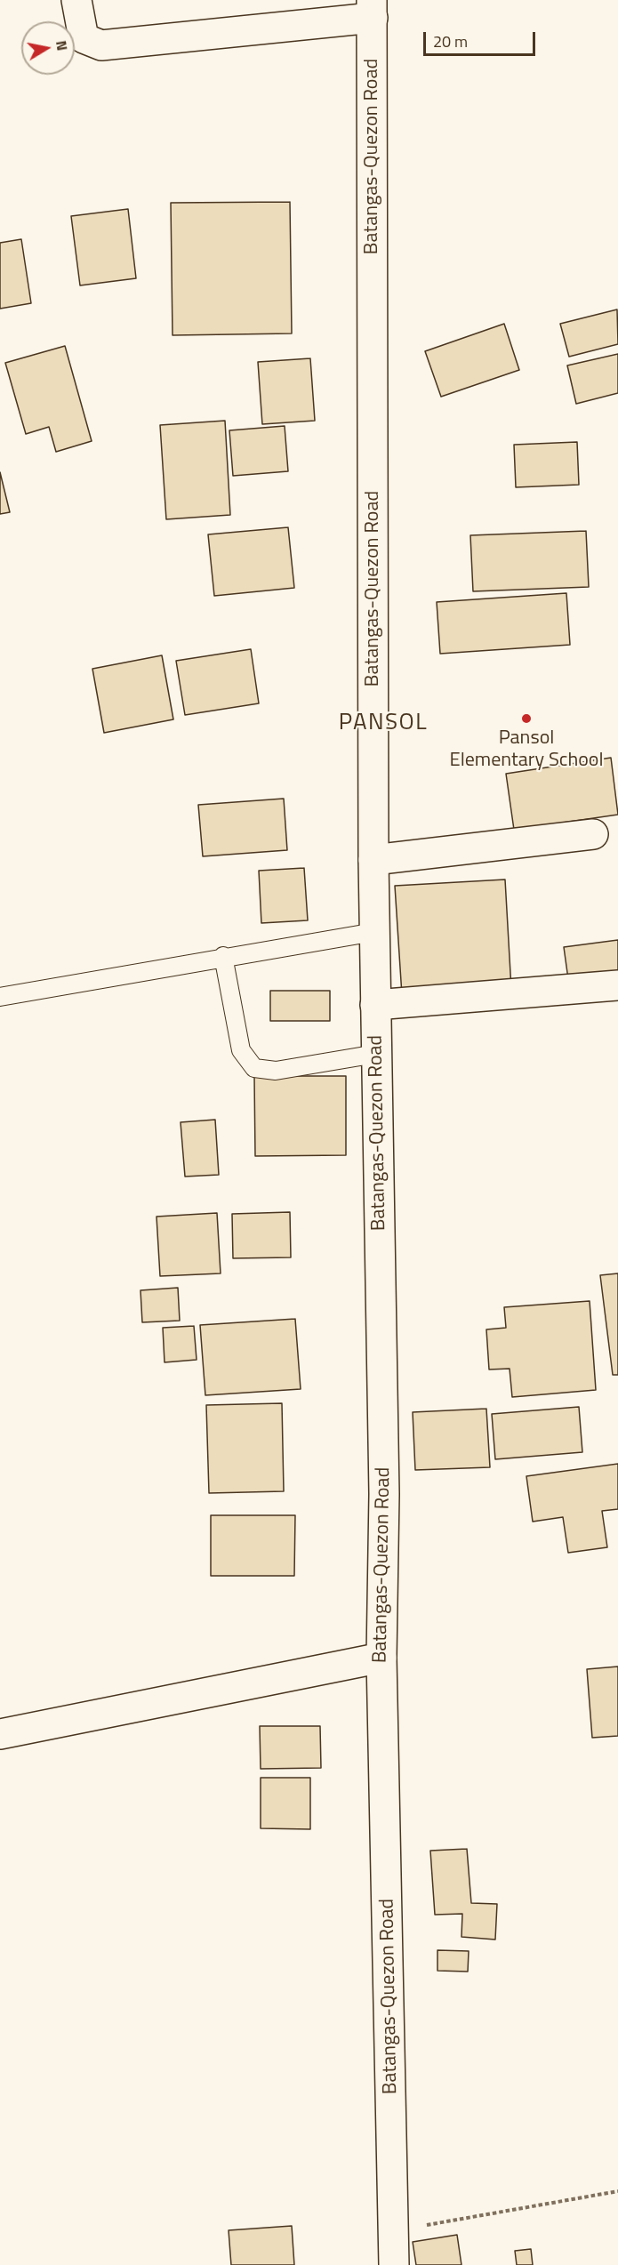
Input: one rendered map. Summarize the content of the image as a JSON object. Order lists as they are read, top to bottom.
{
  "streets": {
    "main road": ["Batangas-Quezon Road"]
  },
  "districts": ["PANSOL"],
  "places": ["Pansol Elementary School"],
  "scale_bar": "20 m",
  "north": "right"
}
